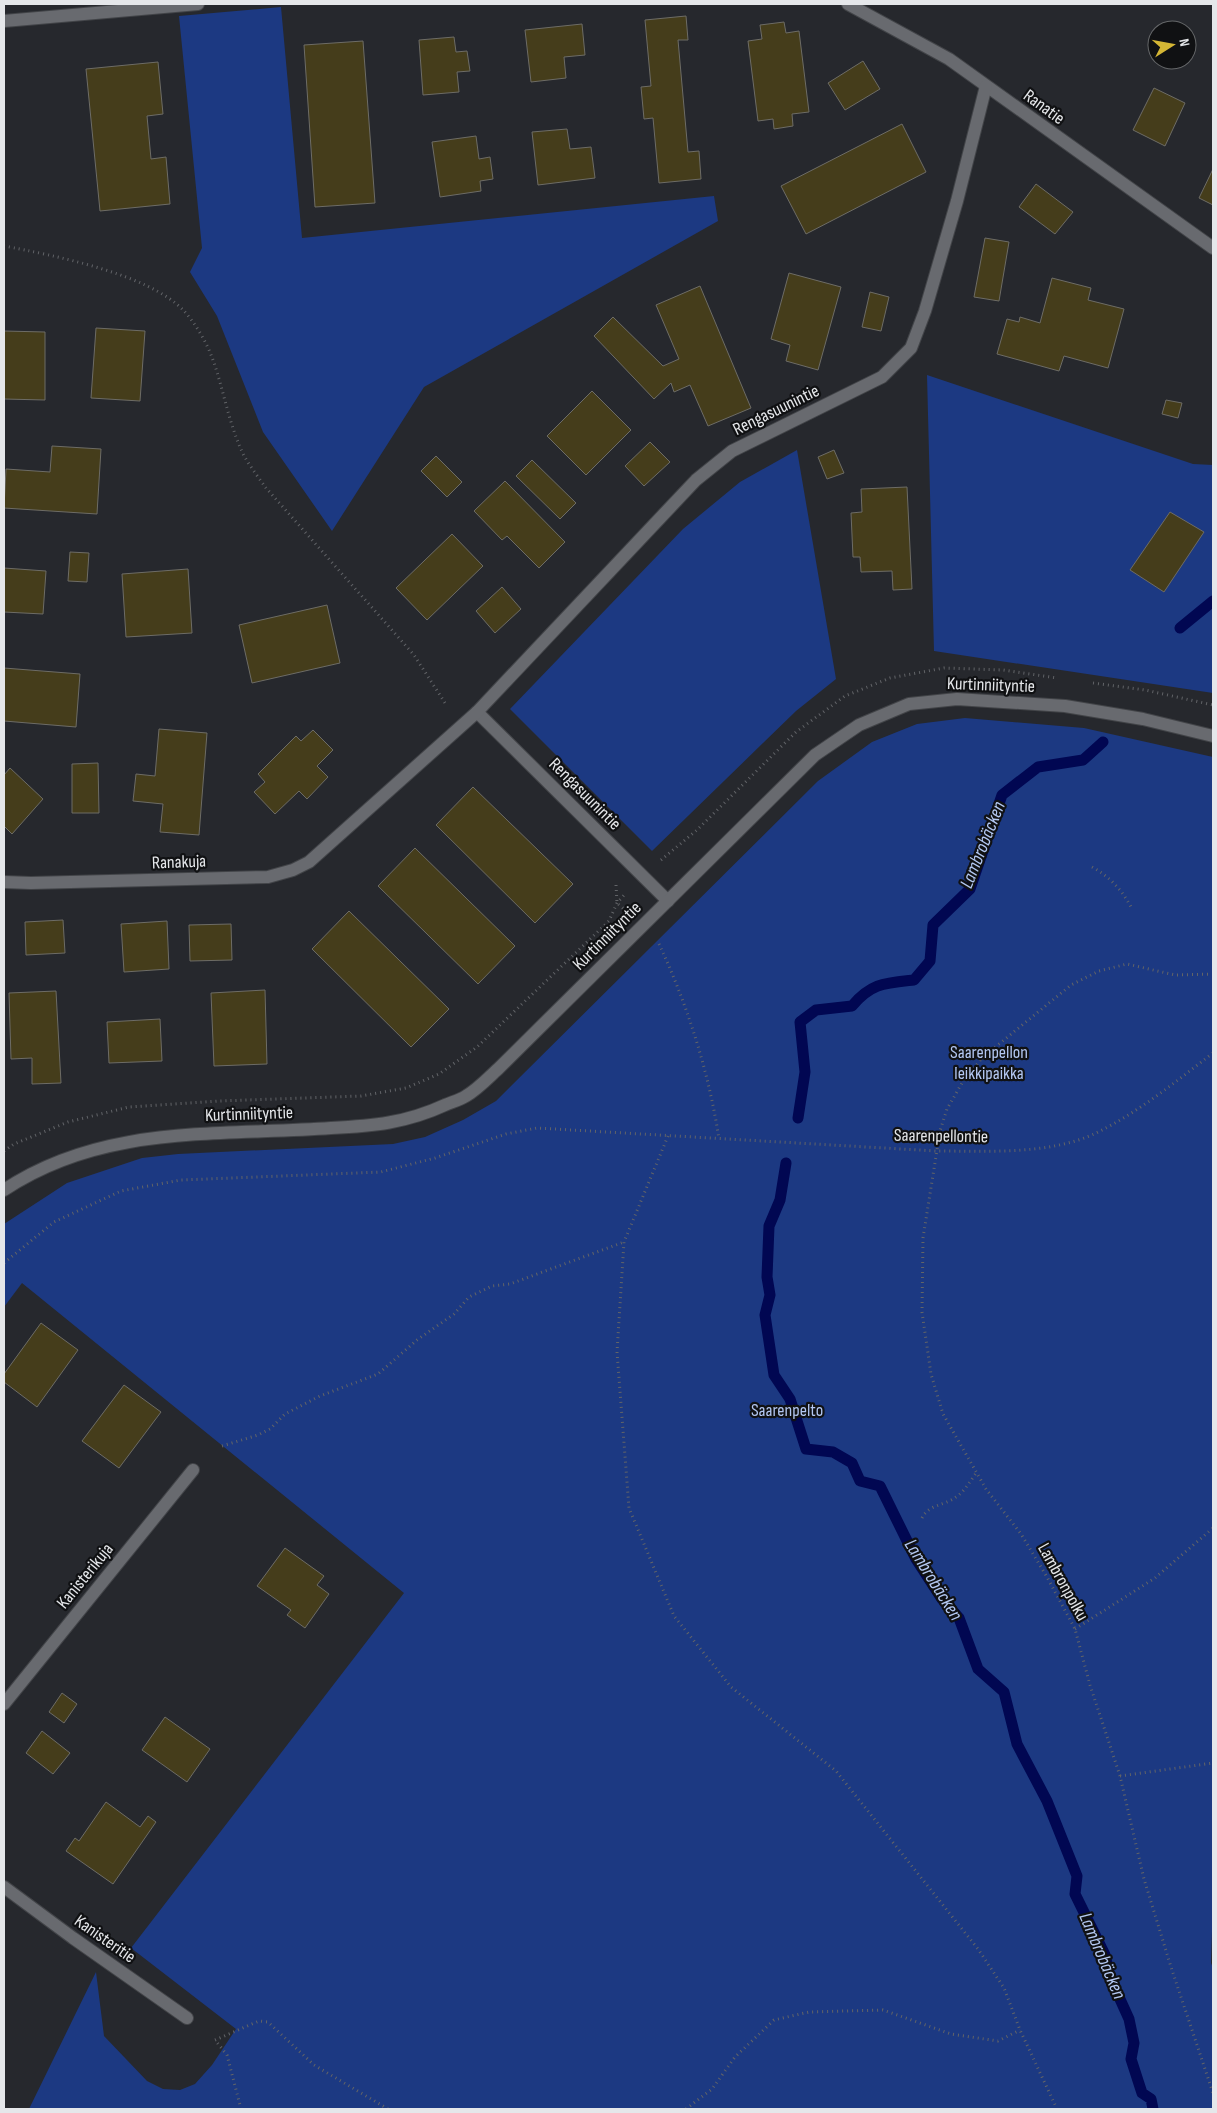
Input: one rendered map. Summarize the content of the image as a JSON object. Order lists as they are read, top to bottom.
{
  "streets": {
    "street": [
      "Ranatie",
      "Rengasuunintie",
      "Kurtinniityntie",
      "Ranakuja",
      "Kanisterikuja",
      "Kanisteritie"
    ],
    "path": ["Saarenpellontie", "Lambronpolku"]
  },
  "crossings": [
    ["Ranatie", "Rengasuunintie"],
    ["Rengasuunintie", "Kurtinniityntie"],
    ["Rengasuunintie", "Ranakuja"],
    ["Saarenpellontie", "Lambronpolku"]
  ],
  "water": ["Lambrobäcken"],
  "parks": ["Saarenpellon leikkipaikka", "Saarenpelto"],
  "north": "right"
}
